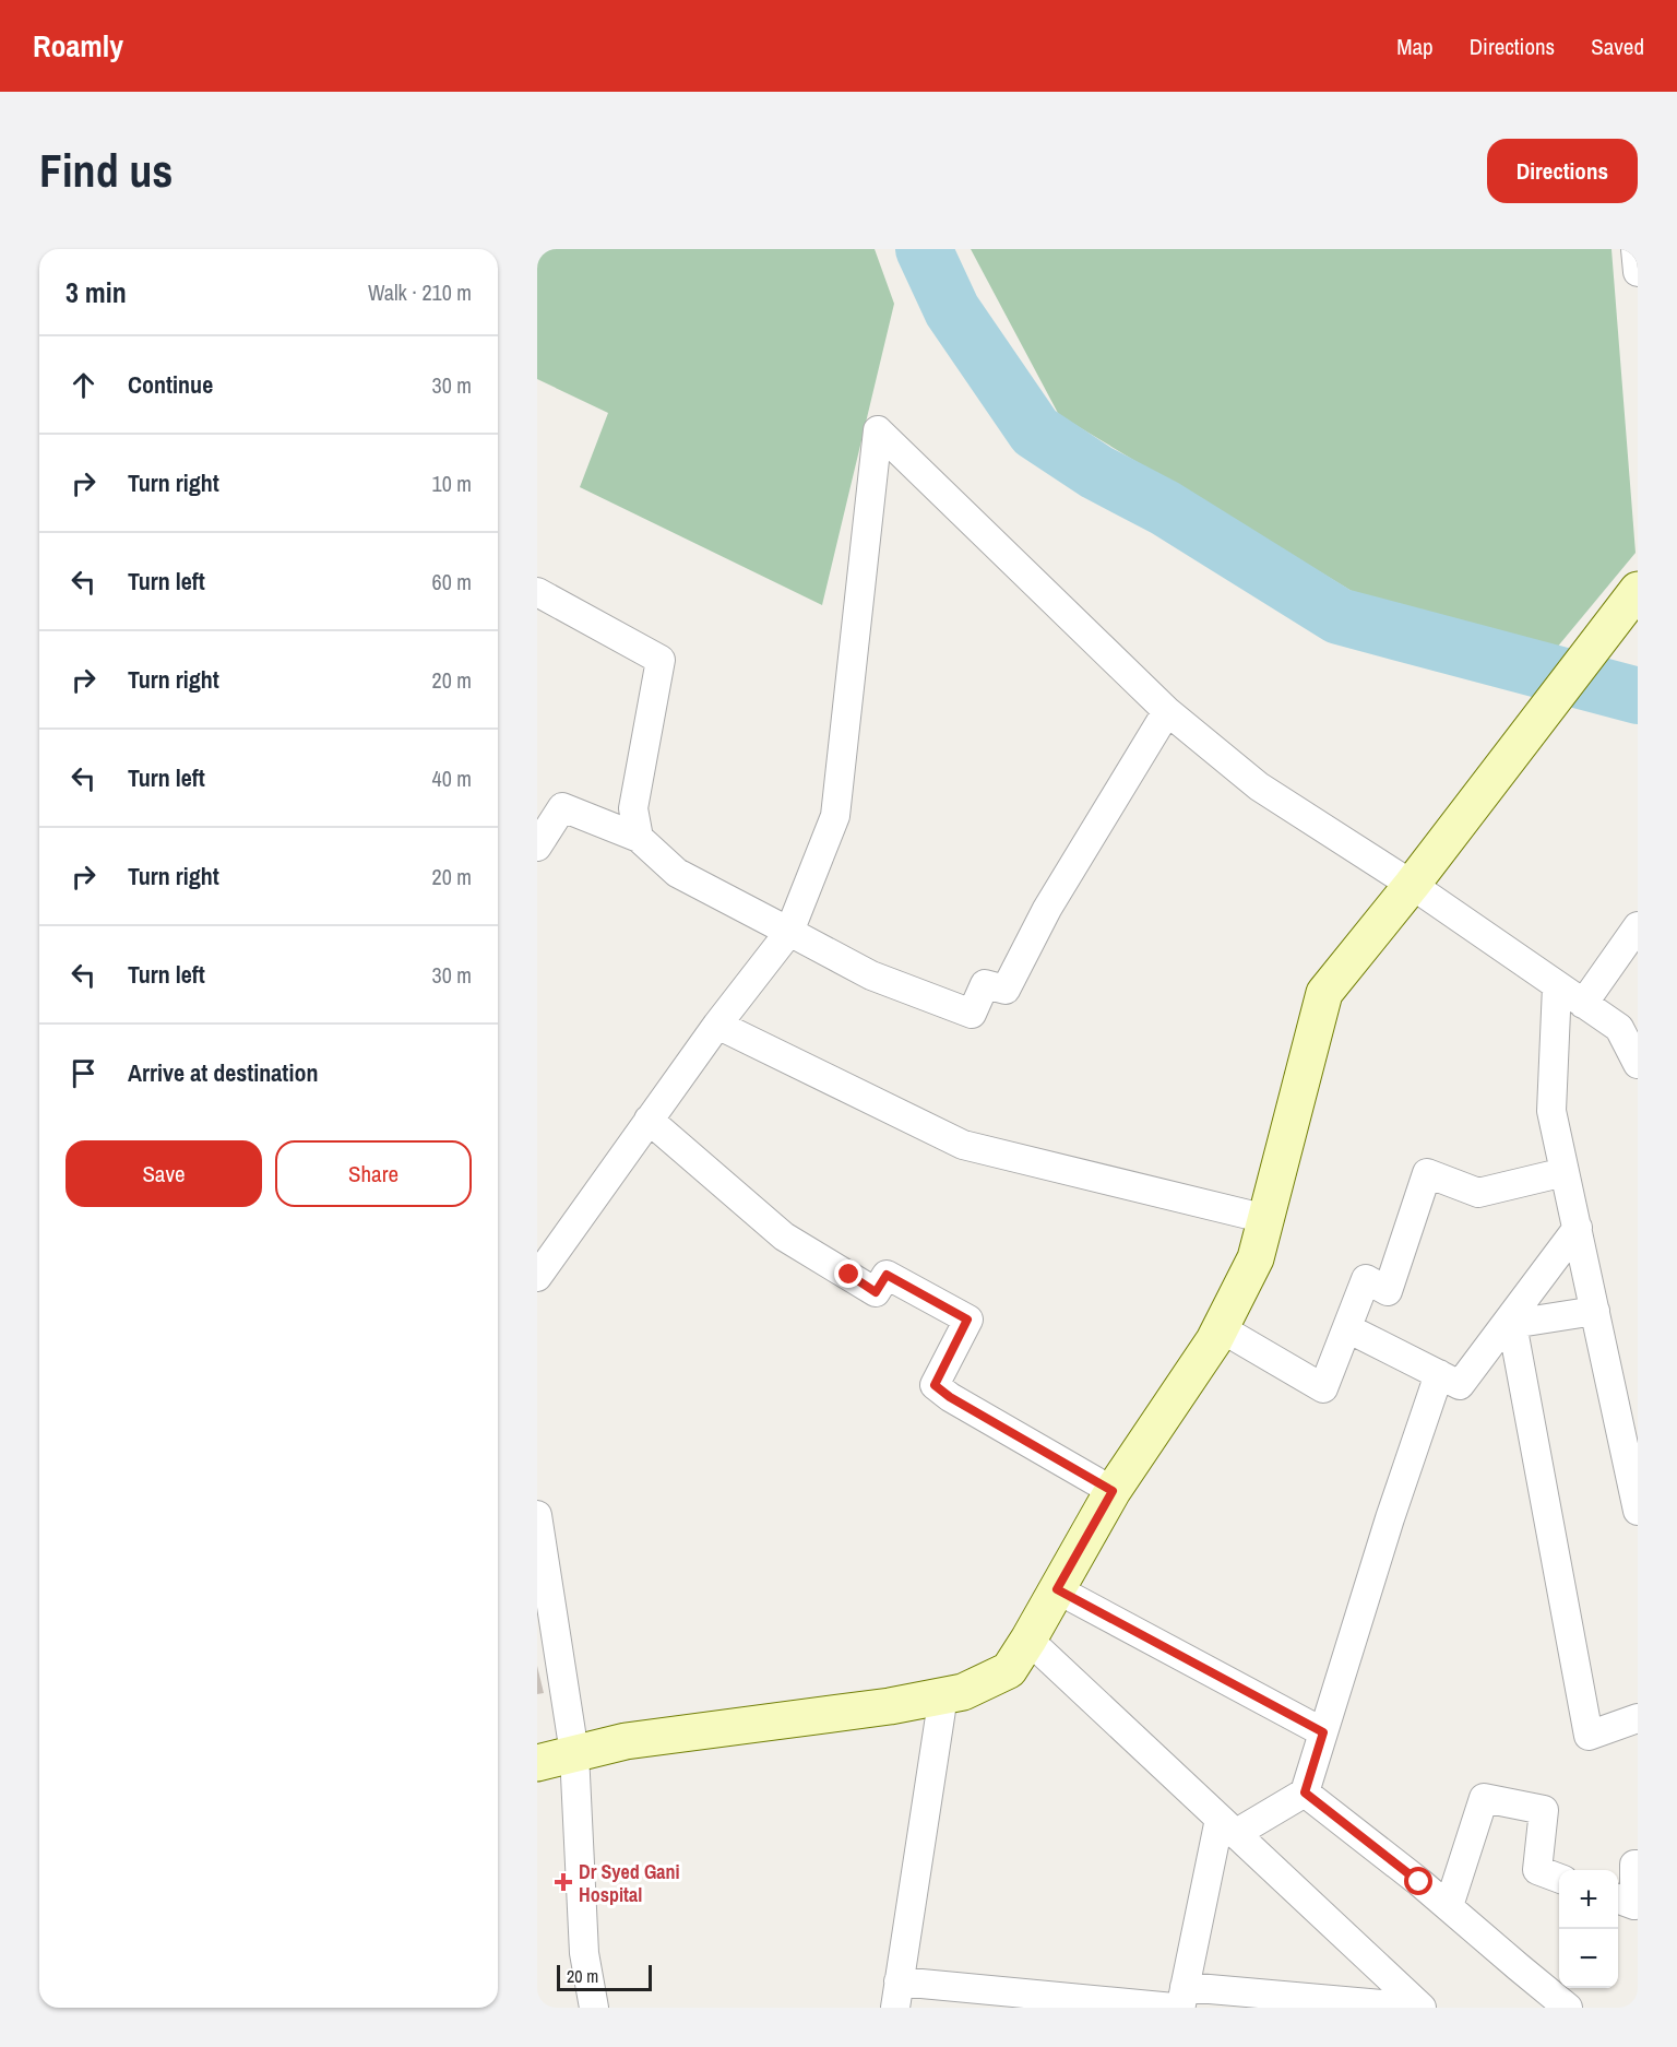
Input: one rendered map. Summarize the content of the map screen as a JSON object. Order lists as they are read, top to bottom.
{
  "places": {
    "health": ["Dr Syed Gani Hospital"]
  },
  "scale_bar": "20 m",
  "page": {
    "header": "Roamly",
    "nav": ["Map", "Directions", "Saved"],
    "buttons": [
      "Directions",
      ["Save", "Share"]
    ],
    "title": "Find us",
    "heading": ["3 min", "Walk · 210 m"],
    "list": [
      ["Continue", "30 m"],
      ["Turn right", "10 m"],
      ["Turn left", "60 m"],
      ["Turn right", "20 m"],
      ["Turn left", "40 m"],
      ["Turn right", "20 m"],
      ["Turn left", "30 m"],
      "Arrive at destination"
    ],
    "map_buttons": ["+", "−"],
    "scale": "20 m"
  }
}
